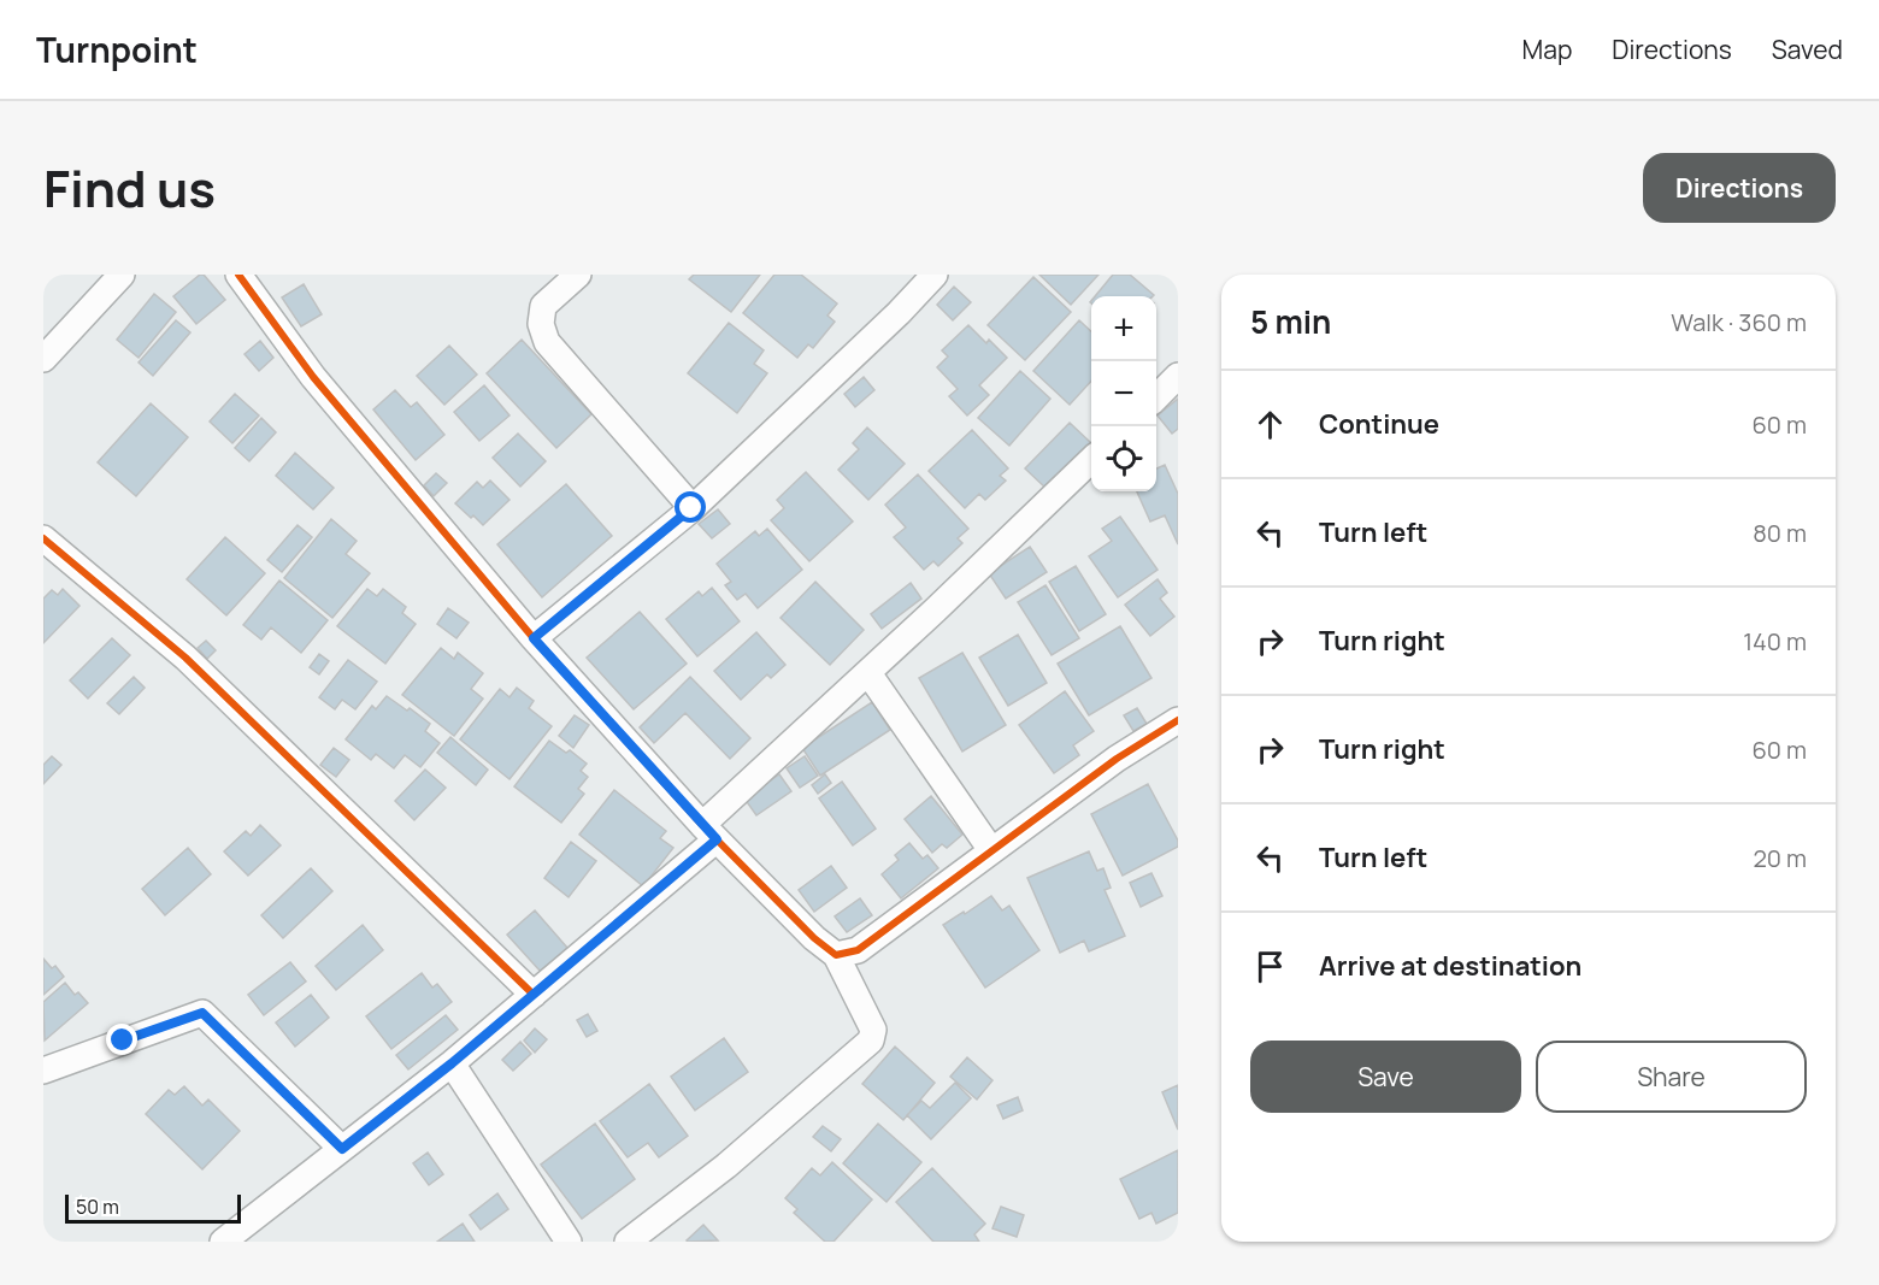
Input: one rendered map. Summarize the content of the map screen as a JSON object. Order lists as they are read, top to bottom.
{
  "scale_bar": "50 m",
  "page": {
    "header": "Turnpoint",
    "nav": ["Map", "Directions", "Saved"],
    "title": "Find us",
    "buttons": [
      "Directions",
      ["Save", "Share"]
    ],
    "heading": ["5 min", "Walk · 360 m"],
    "map_buttons": ["+", "−"],
    "list": [
      ["Continue", "60 m"],
      ["Turn left", "80 m"],
      ["Turn right", "140 m"],
      ["Turn right", "60 m"],
      ["Turn left", "20 m"],
      "Arrive at destination"
    ],
    "scale": "50 m"
  }
}
